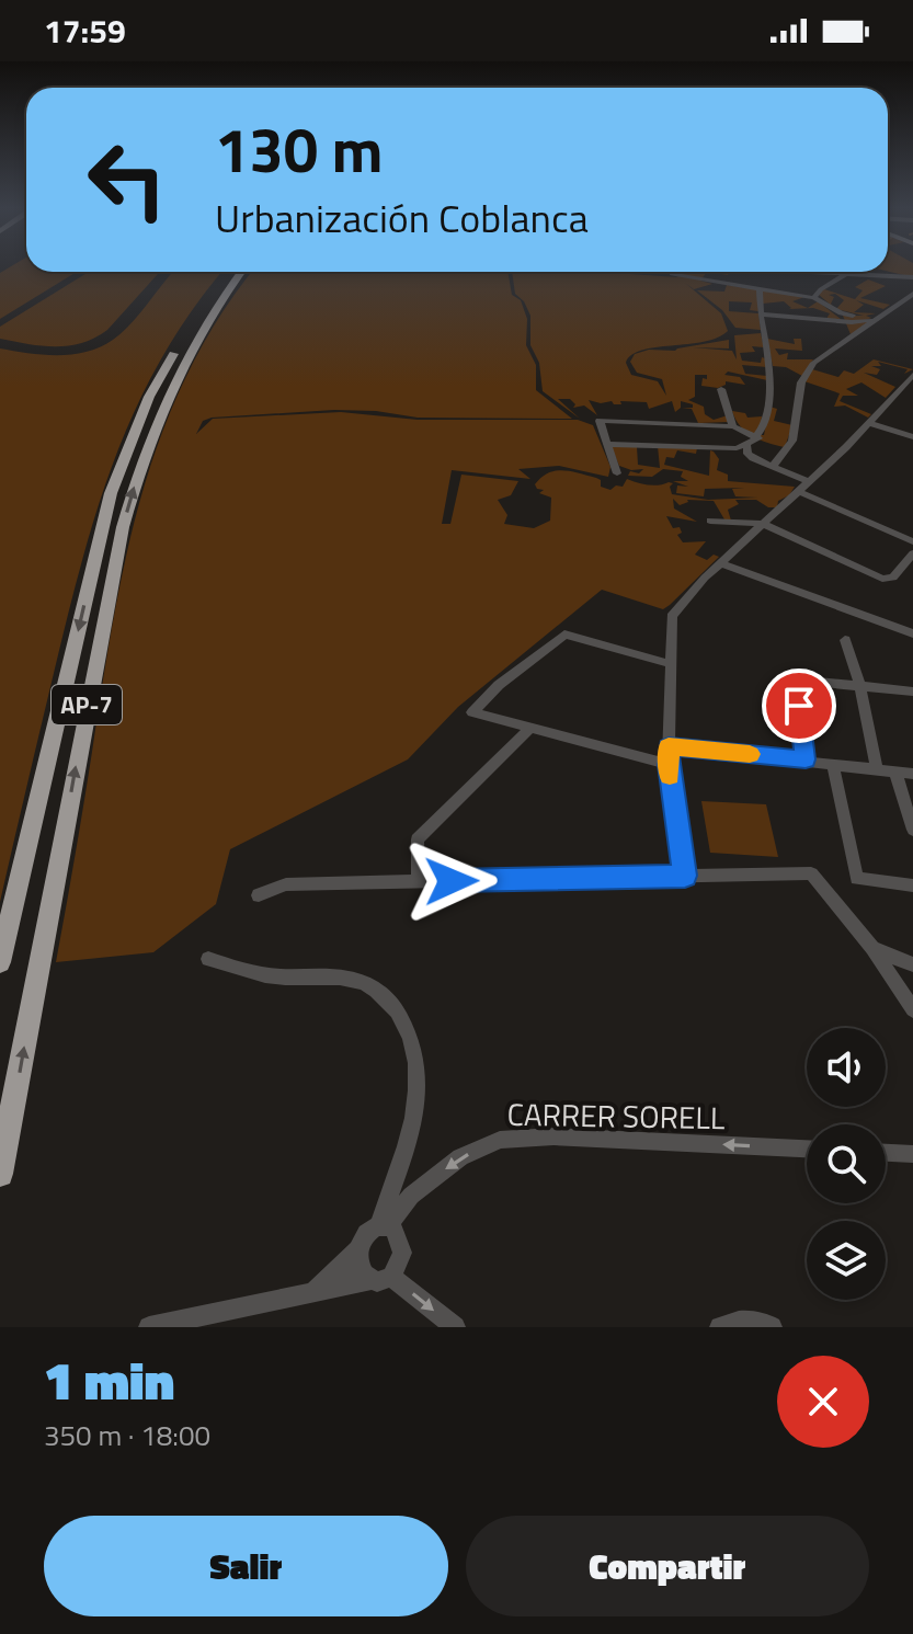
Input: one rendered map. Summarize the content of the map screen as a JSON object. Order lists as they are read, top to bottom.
{
  "streets": {
    "highway": ["AP-7"],
    "street": ["CARRER SORELL"]
  },
  "one_way": ["CARRER SORELL"],
  "page": {
    "status": "17:59",
    "turn": ["130 m", "Urbanización Coblanca"],
    "heading": ["1 min", "350 m · 18:00"],
    "buttons": ["Salir", "Compartir"]
  }
}
